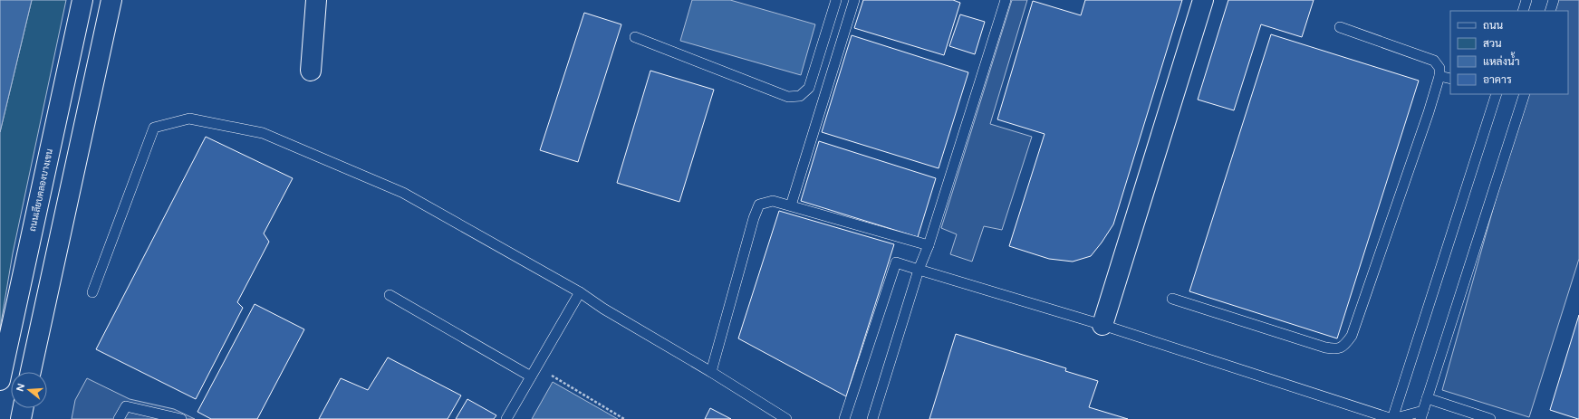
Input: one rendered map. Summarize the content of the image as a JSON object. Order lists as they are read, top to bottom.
{
  "streets": {
    "main road": ["ถนนเลียบคลองบางเขน"]
  },
  "legend": [
    "ถนน",
    "สวน",
    "แหล่งน้ำ",
    "อาคาร"
  ],
  "north": "left"
}
